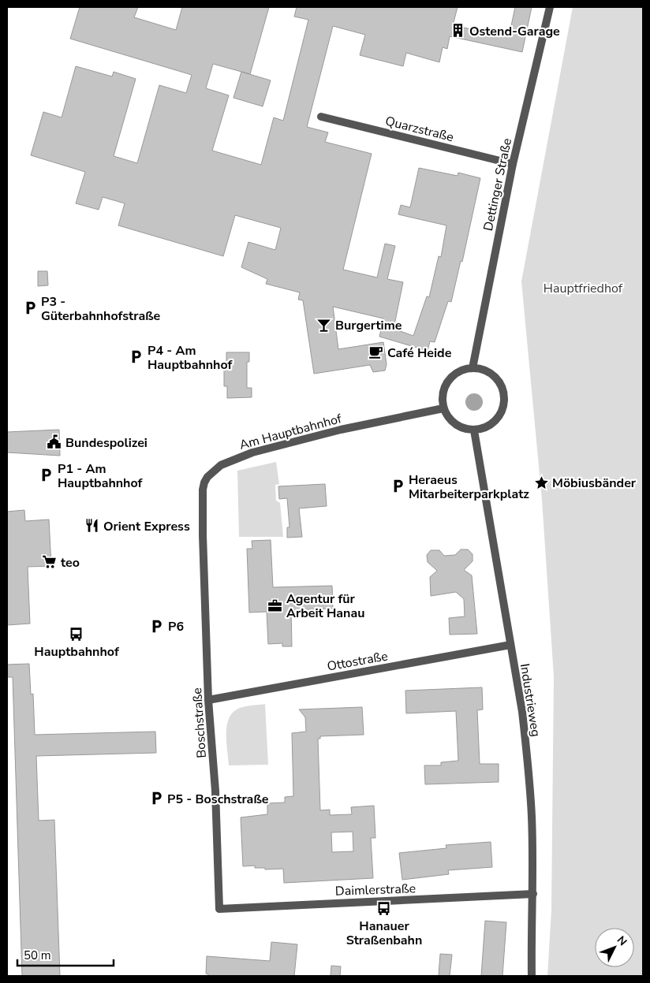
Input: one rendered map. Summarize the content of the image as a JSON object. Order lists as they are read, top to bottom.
{
  "streets": {
    "street": [
      "Quarzstraße",
      "Dettinger Straße",
      "Am Hauptbahnhof",
      "Ottostraße",
      "Industrieweg",
      "Boschstraße",
      "Daimlerstraße"
    ]
  },
  "crossings": [
    ["Quarzstraße", "Dettinger Straße"],
    ["Dettinger Straße", "Am Hauptbahnhof"],
    ["Dettinger Straße", "Industrieweg"],
    ["Am Hauptbahnhof", "Industrieweg"],
    ["Am Hauptbahnhof", "Boschstraße"],
    ["Ottostraße", "Industrieweg"],
    ["Ottostraße", "Boschstraße"],
    ["Industrieweg", "Daimlerstraße"],
    ["Boschstraße", "Daimlerstraße"]
  ],
  "parks": ["Hauptfriedhof"],
  "places": {
    "building": ["Ostend-Garage"],
    "parking": [
      "P3 - Güterbahnhofstraße",
      "P4 - Am Hauptbahnhof",
      "P1 - Am Hauptbahnhof",
      "Heraeus Mitarbeiterparkplatz",
      "P6",
      "P5 - Boschstraße"
    ],
    "bar": ["Burgertime"],
    "cafe": ["Café Heide"],
    "public building": ["Bundespolizei"],
    "place": ["Möbiusbänder"],
    "restaurant": ["Orient Express"],
    "supermarket": ["teo"],
    "office": ["Agentur für Arbeit Hanau"],
    "bus stop": ["Hauptbahnhof", "Hanauer Straßenbahn"]
  },
  "scale_bar": "50 m",
  "north": "top right"
}
